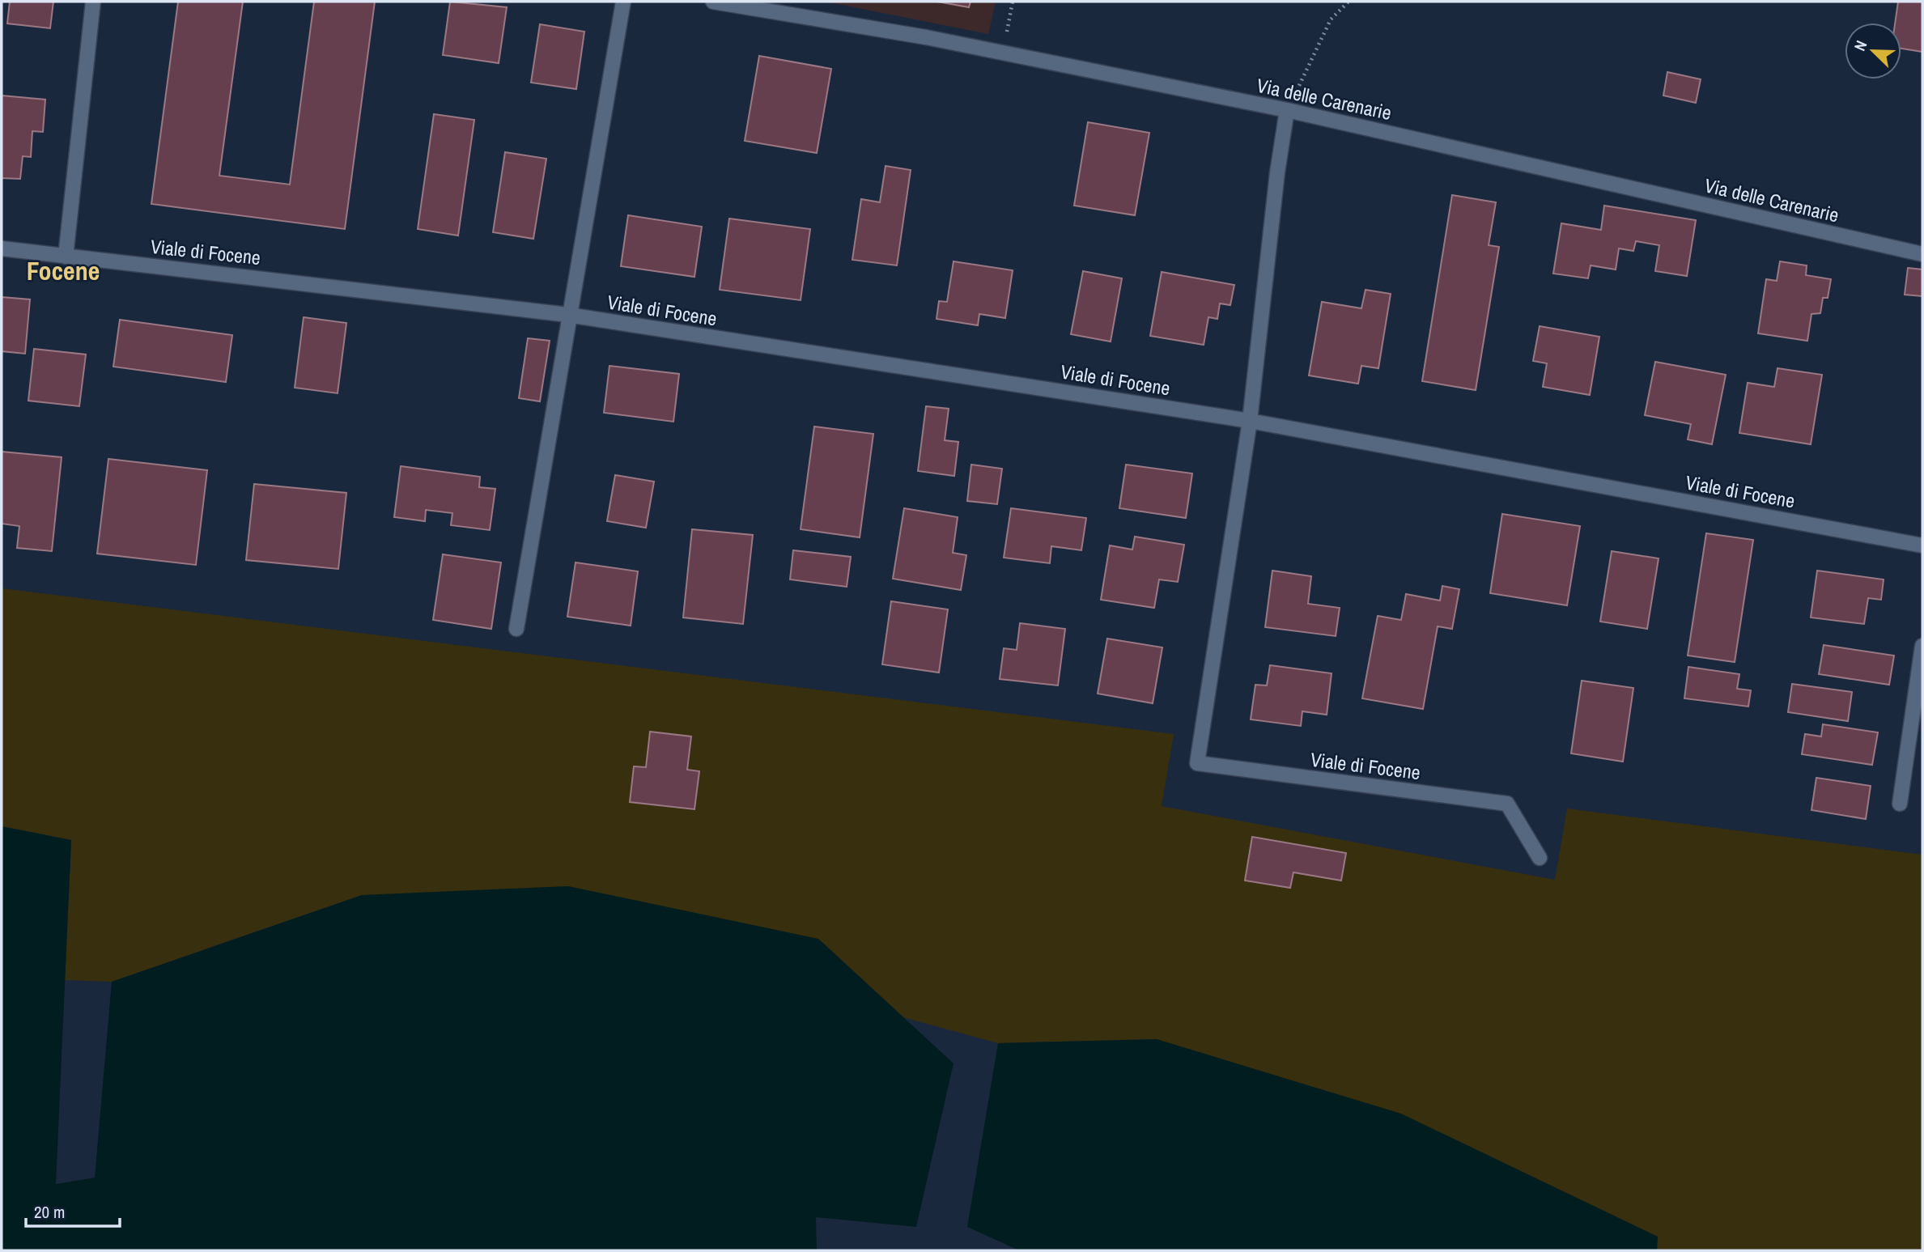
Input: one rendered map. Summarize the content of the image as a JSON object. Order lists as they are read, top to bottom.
{
  "streets": {
    "street": ["Via delle Carenarie", "Viale di Focene"]
  },
  "crossings": [
    ["Via delle Carenarie", "Viale di Focene"]
  ],
  "districts": ["Focene"],
  "scale_bar": "20 m",
  "north": "top left"
}
